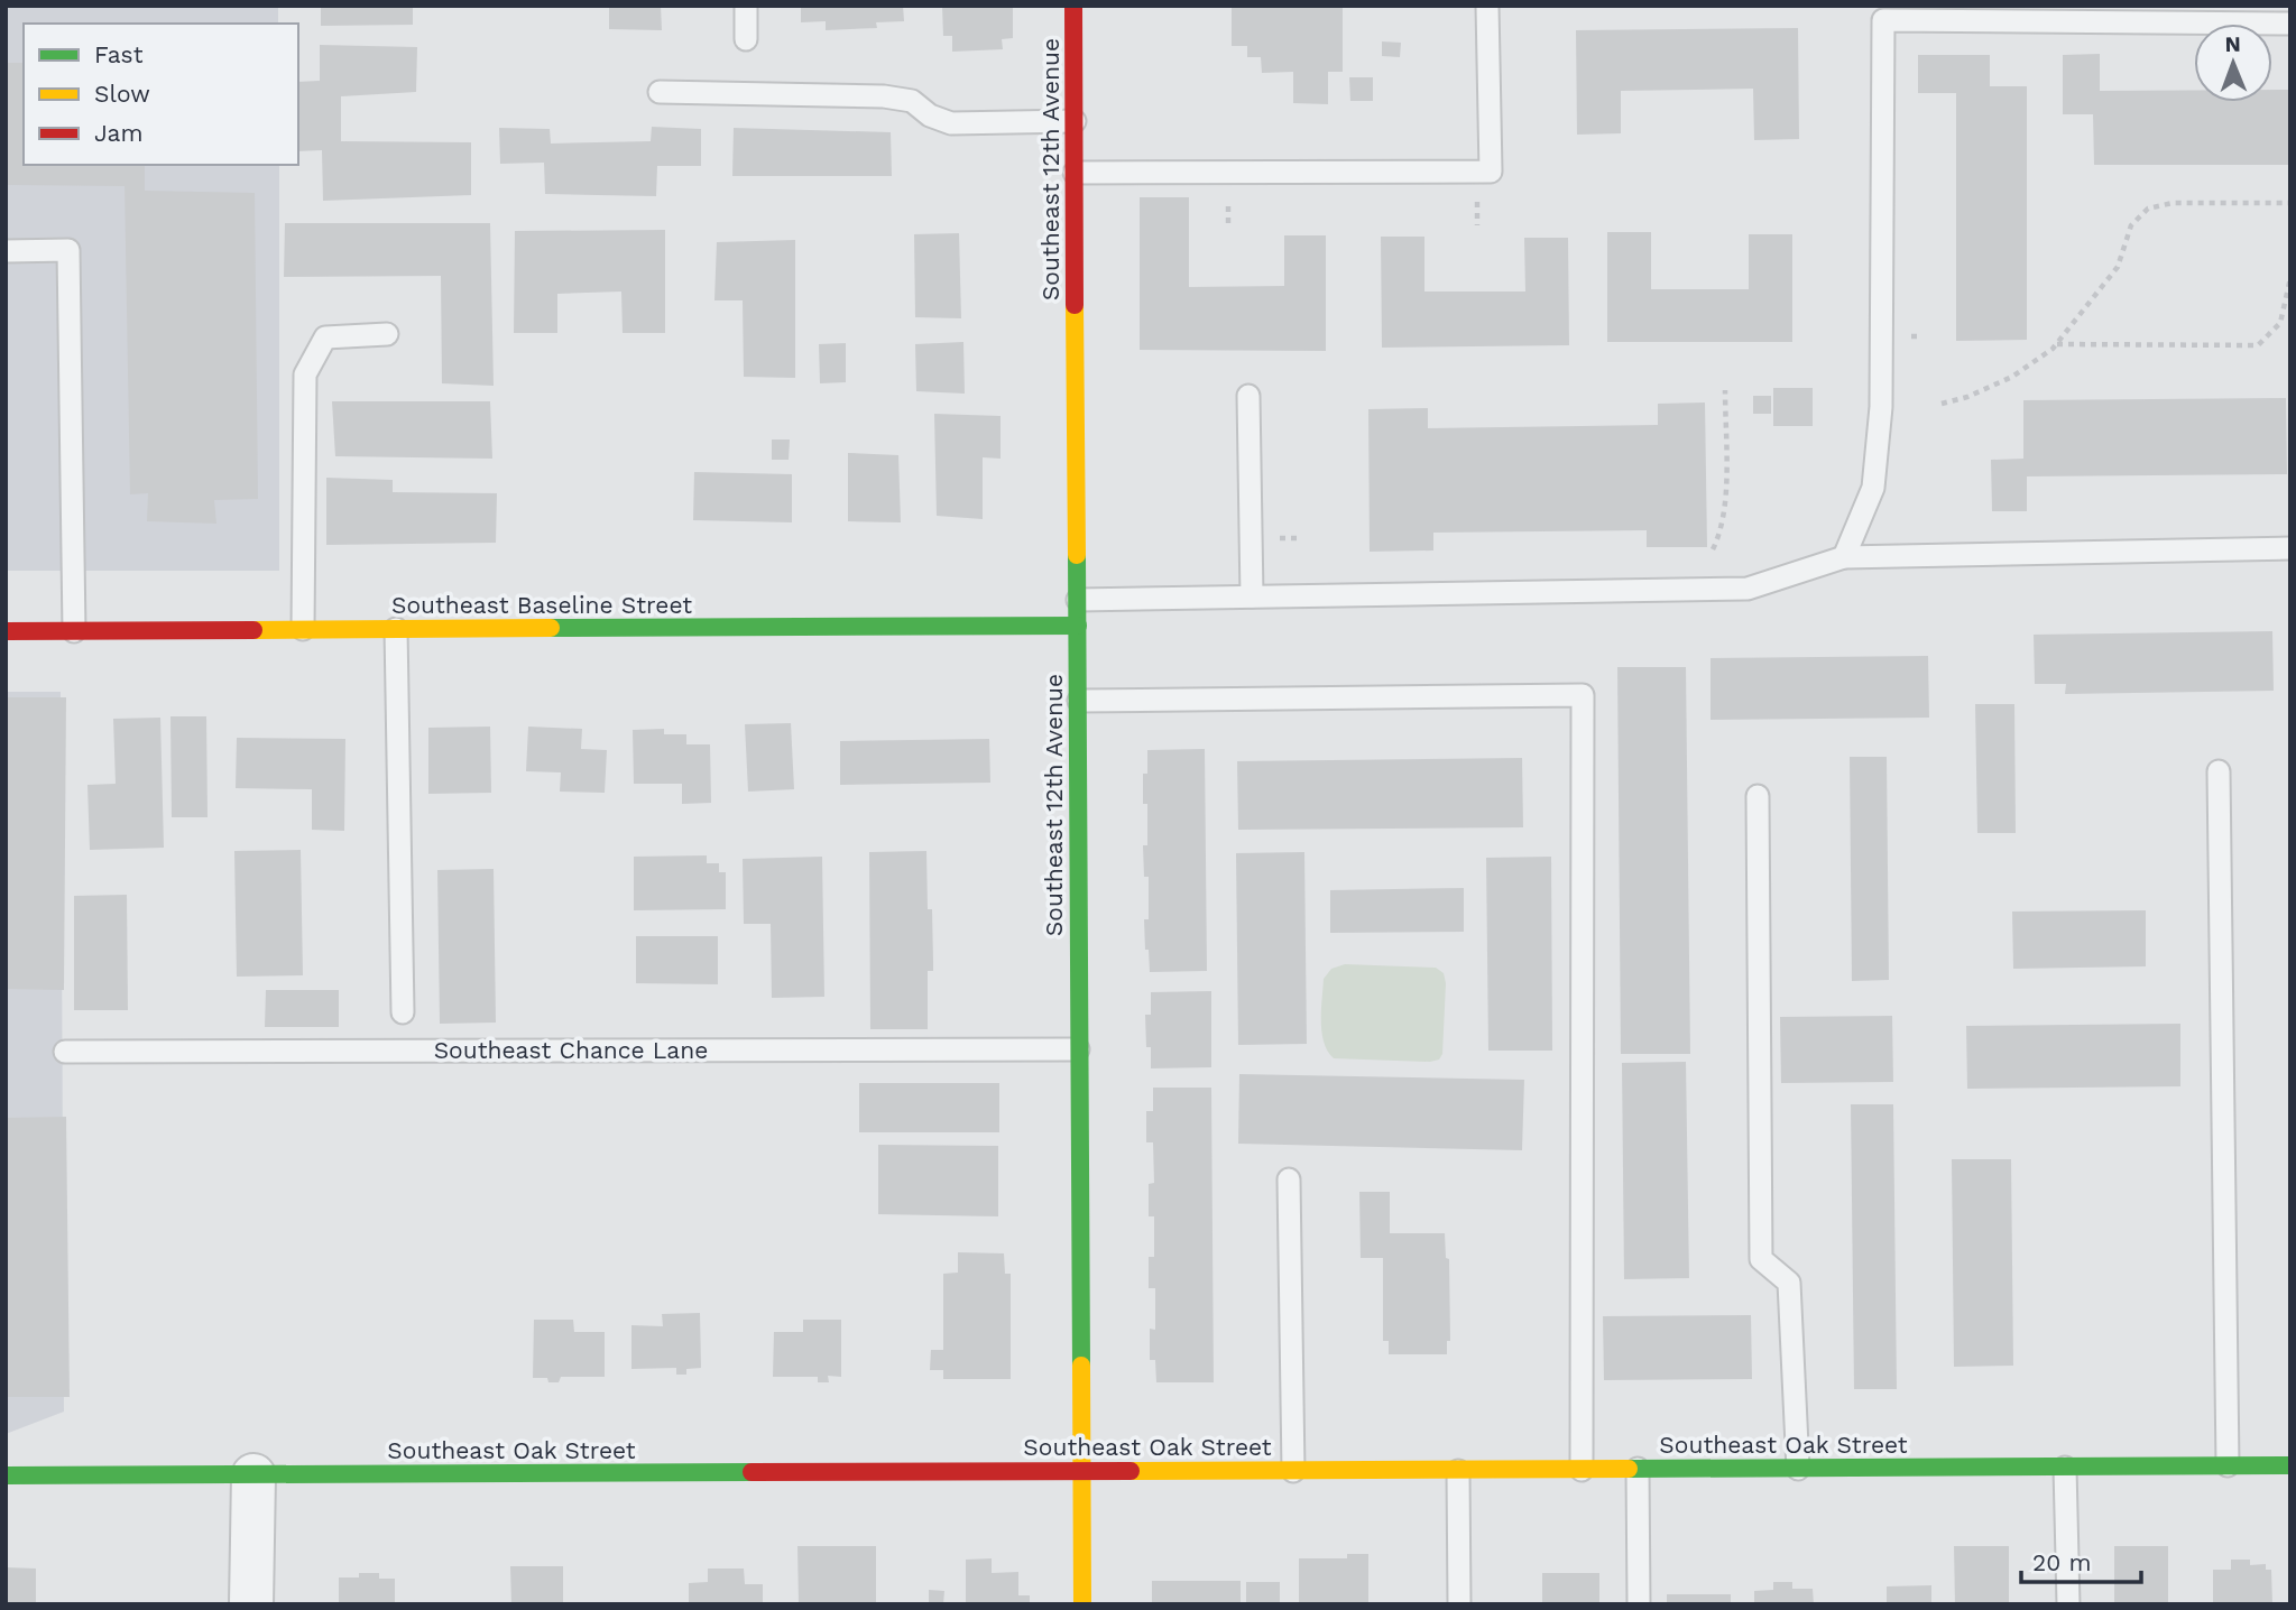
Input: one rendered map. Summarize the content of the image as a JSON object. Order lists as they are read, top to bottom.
{
  "streets": {
    "street": ["Southeast 12th Avenue", "Southeast Baseline Street", "Southeast Oak Street"],
    "lane": ["Southeast Chance Lane"]
  },
  "crossings": [
    ["Southeast 12th Avenue", "Southeast Baseline Street"],
    ["Southeast 12th Avenue", "Southeast Chance Lane"],
    ["Southeast 12th Avenue", "Southeast Oak Street"]
  ],
  "legend": ["Fast", "Slow", "Jam"],
  "scale_bar": "20 m",
  "north": "top"
}
